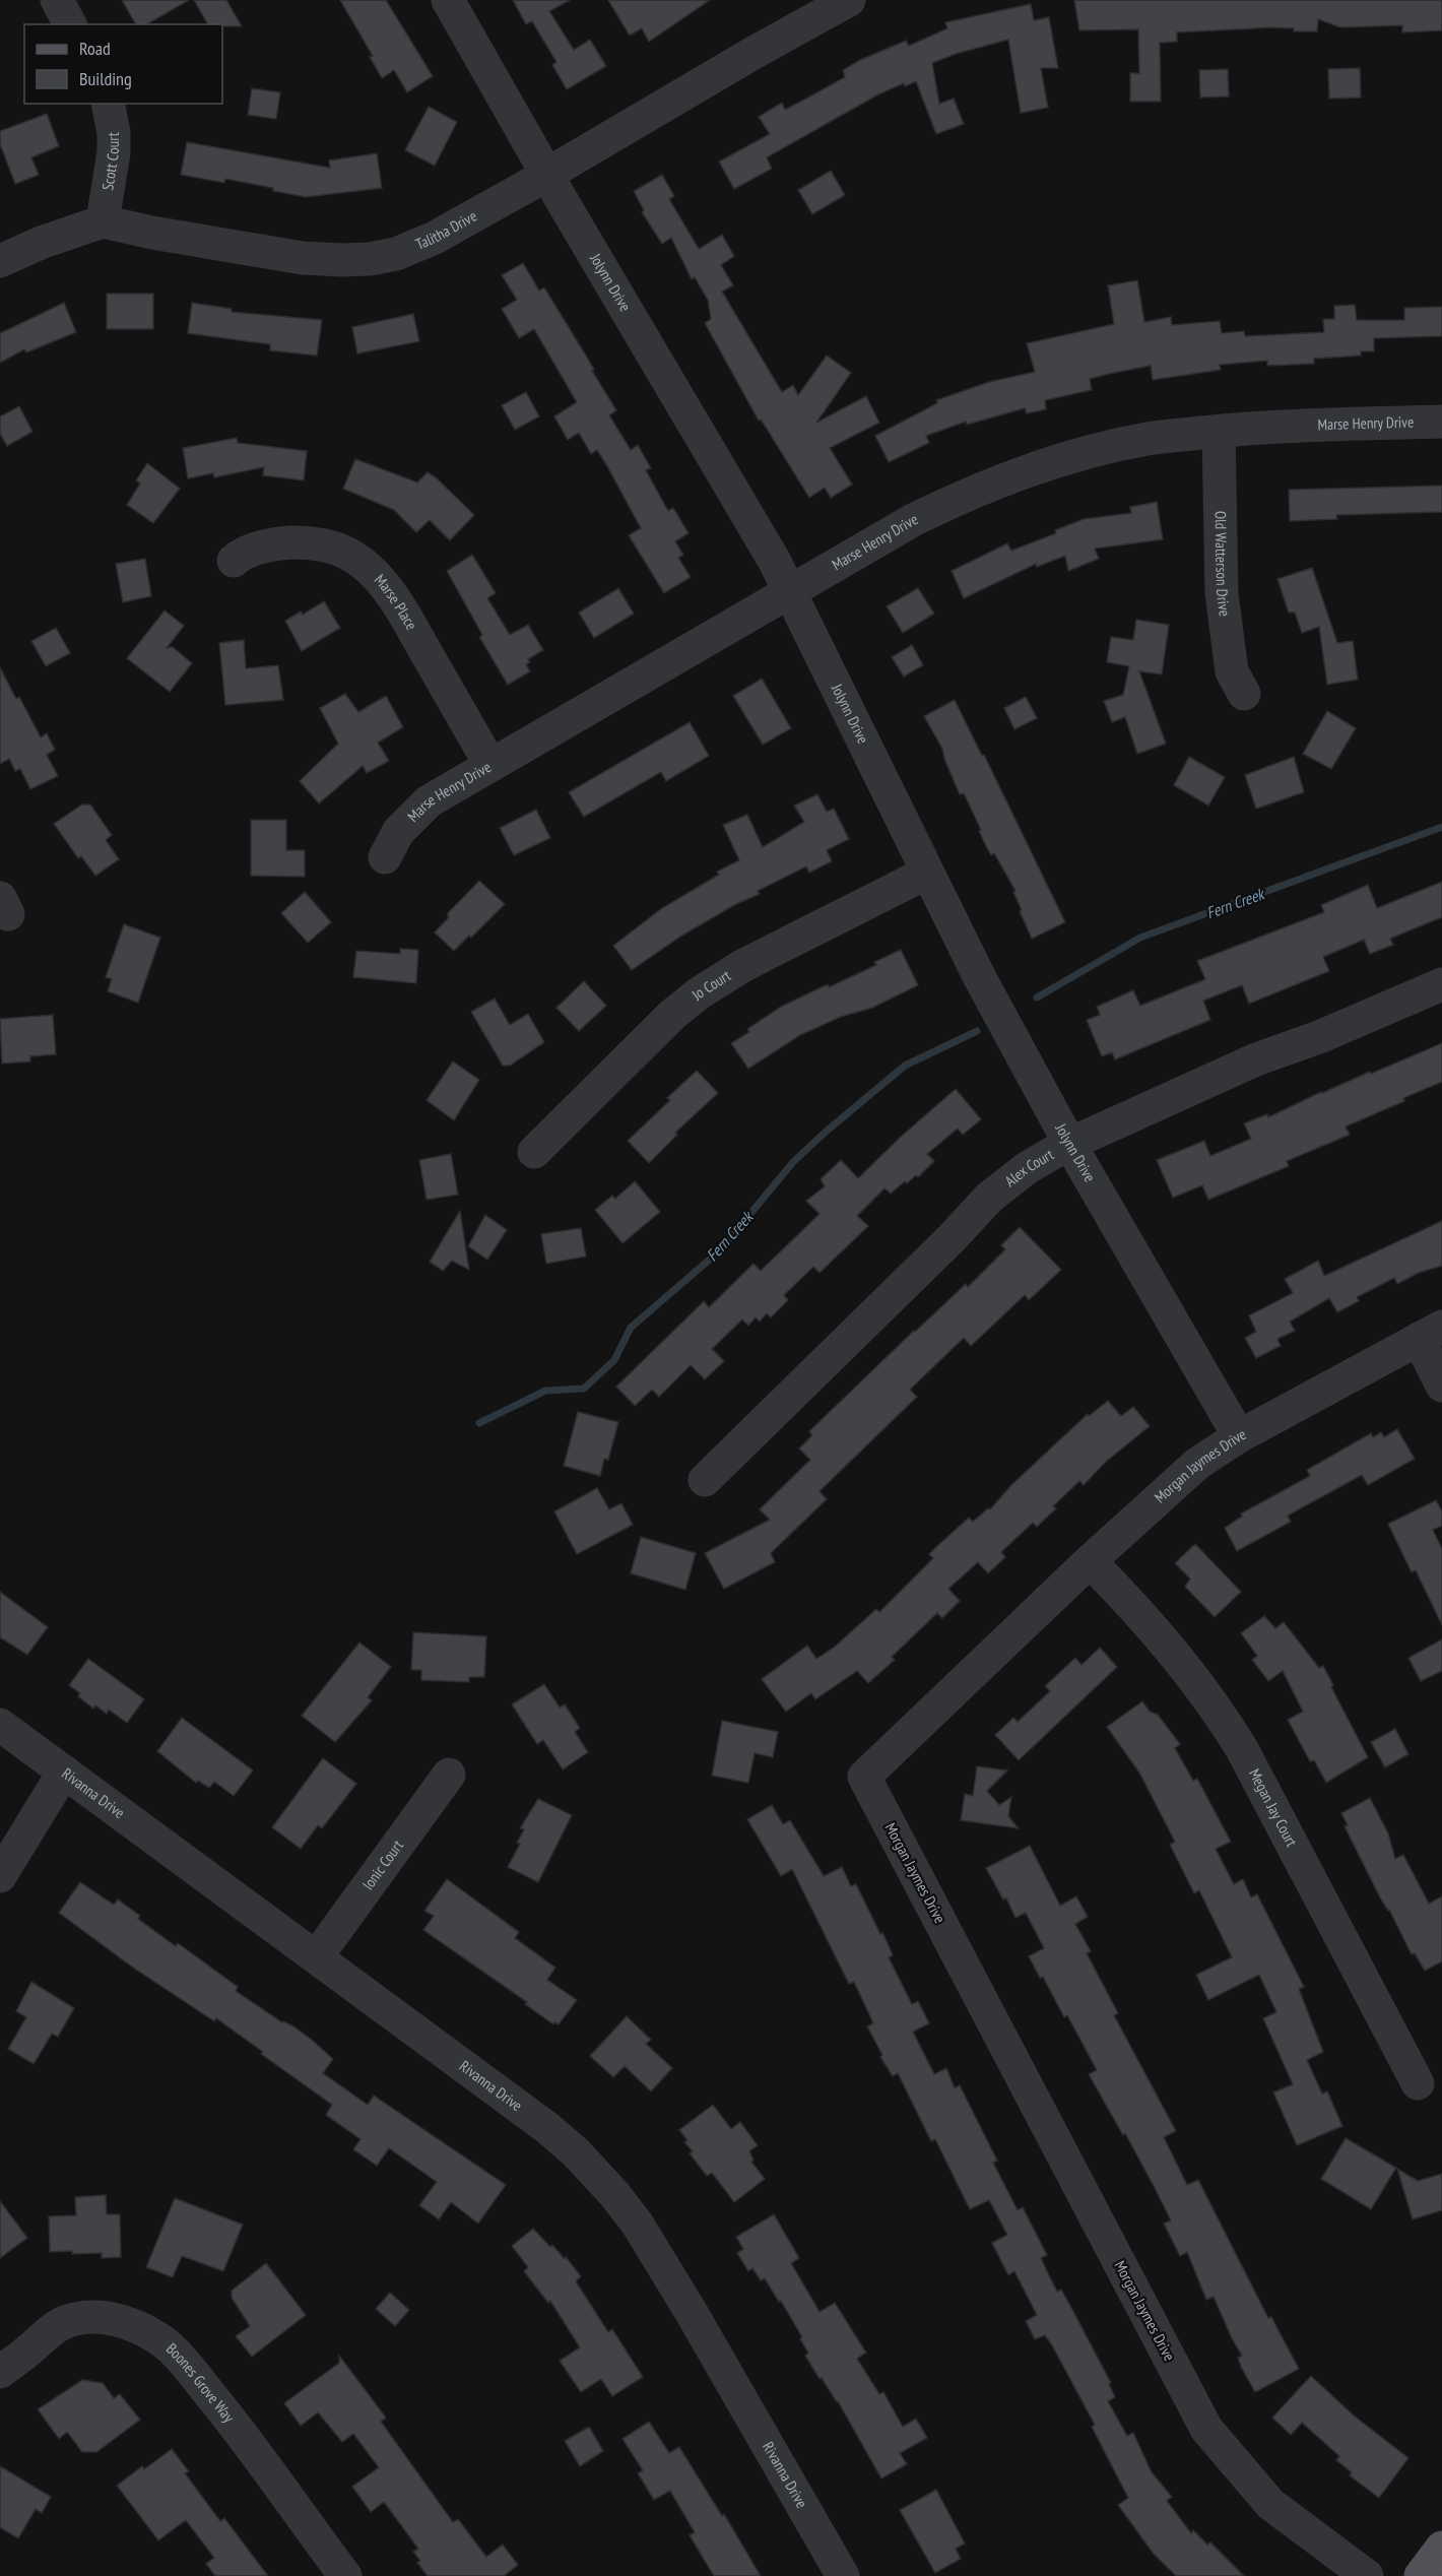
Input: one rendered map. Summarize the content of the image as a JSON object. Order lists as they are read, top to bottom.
{
  "streets": {
    "street": [
      "Scott Court",
      "Talitha Drive",
      "Jolynn Drive",
      "Marse Henry Drive",
      "Old Watterson Drive",
      "Marse Place",
      "Jo Court",
      "Alex Court",
      "Morgan Jaymes Drive",
      "Rivanna Drive",
      "Megan Jay Court",
      "Ionic Court",
      "Boones Grove Way"
    ]
  },
  "crossings": [
    ["Scott Court", "Talitha Drive"],
    ["Talitha Drive", "Jolynn Drive"],
    ["Jolynn Drive", "Marse Henry Drive"],
    ["Jolynn Drive", "Jo Court"],
    ["Jolynn Drive", "Alex Court"],
    ["Jolynn Drive", "Morgan Jaymes Drive"],
    ["Marse Henry Drive", "Old Watterson Drive"],
    ["Marse Henry Drive", "Marse Place"],
    ["Morgan Jaymes Drive", "Megan Jay Court"],
    ["Rivanna Drive", "Ionic Court"]
  ],
  "water": ["Fern Creek"],
  "legend": ["Road", "Building"]
}
